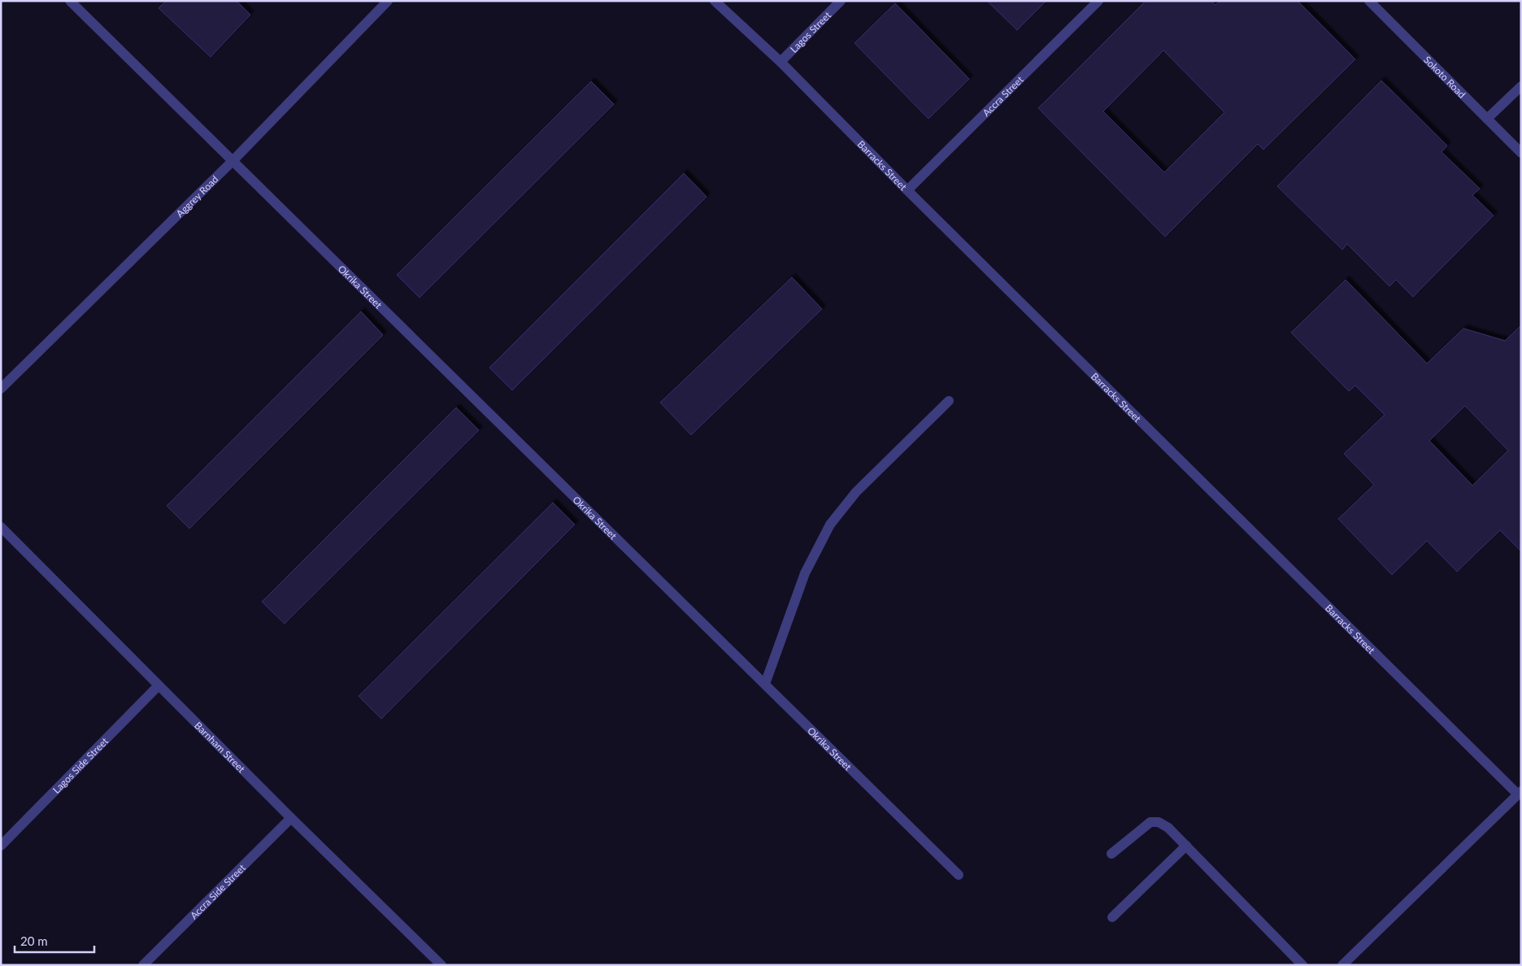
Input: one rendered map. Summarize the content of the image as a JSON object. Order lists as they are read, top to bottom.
{
  "streets": {
    "street": [
      "Lagos Street",
      "Sokoto Road",
      "Accra Street",
      "Barracks Street",
      "Aggrey Road",
      "Okrika Street",
      "Barnham Street",
      "Lagos Side Street",
      "Accra Side Street"
    ]
  },
  "crossings": [
    ["Lagos Street", "Barracks Street"],
    ["Accra Street", "Barracks Street"],
    ["Aggrey Road", "Okrika Street"],
    ["Barnham Street", "Lagos Side Street"],
    ["Barnham Street", "Accra Side Street"]
  ],
  "scale_bar": "20 m"
}
